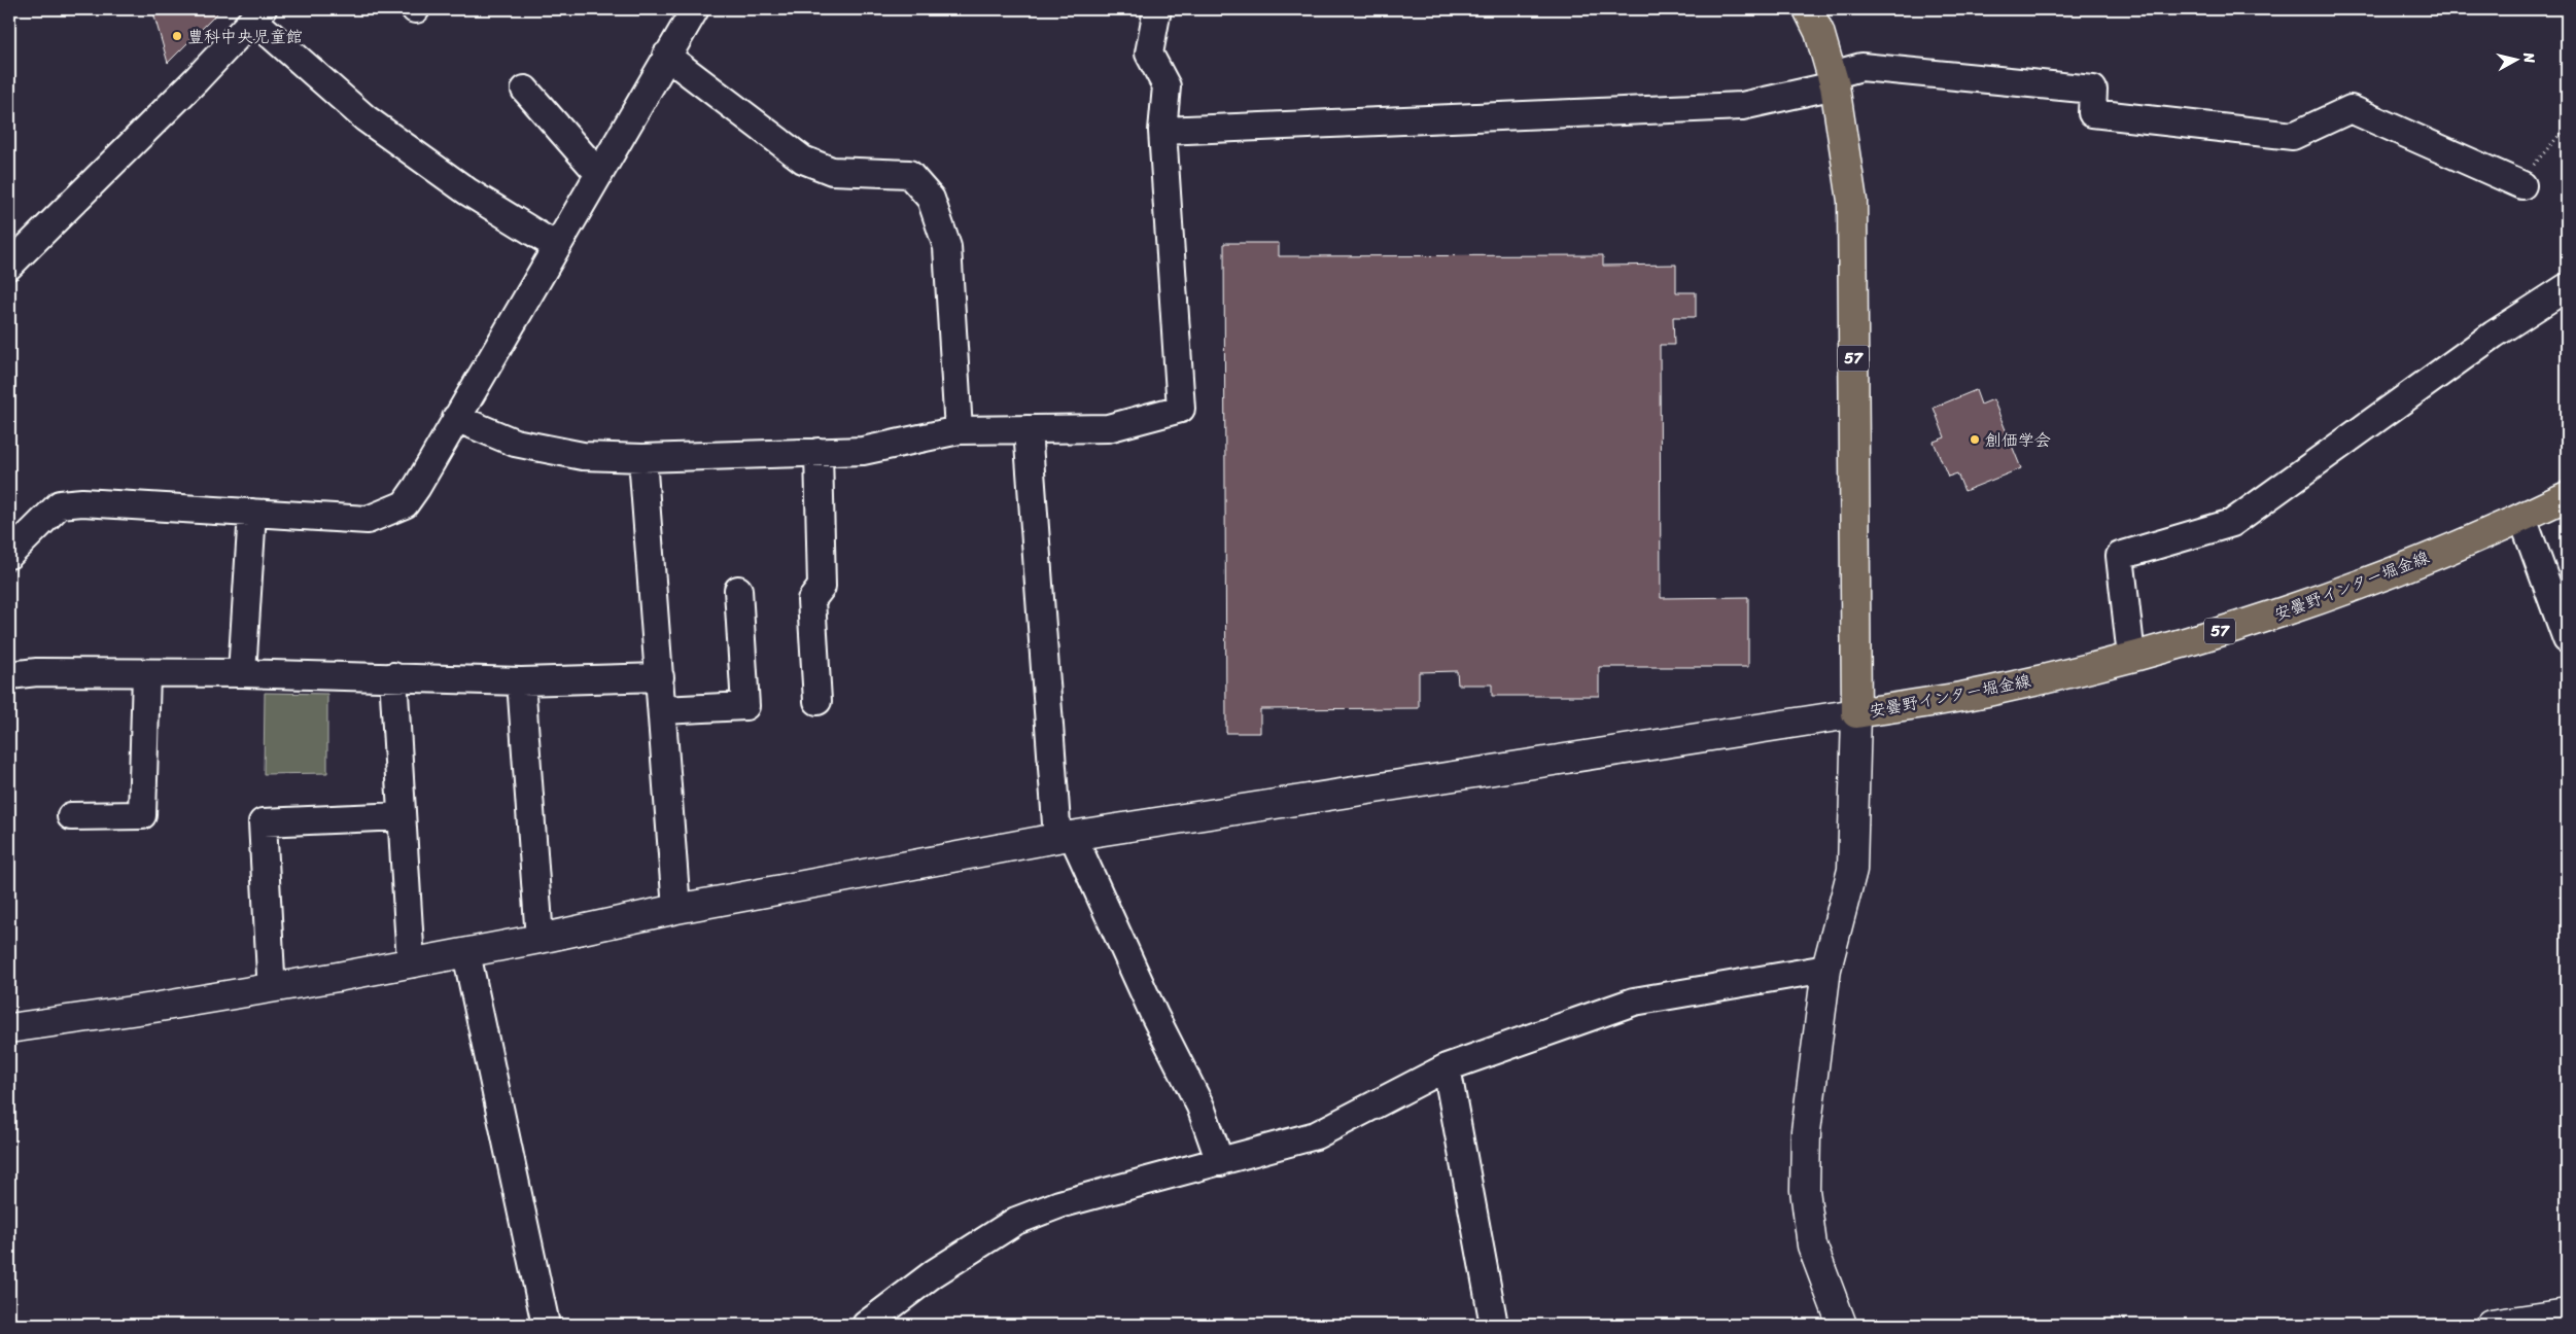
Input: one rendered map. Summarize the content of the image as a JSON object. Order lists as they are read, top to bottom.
{
  "streets": {
    "main road": ["57", "安曇野インター堀金線"]
  },
  "places": ["豊科中央児童館", "創価学会"],
  "north": "right"
}
